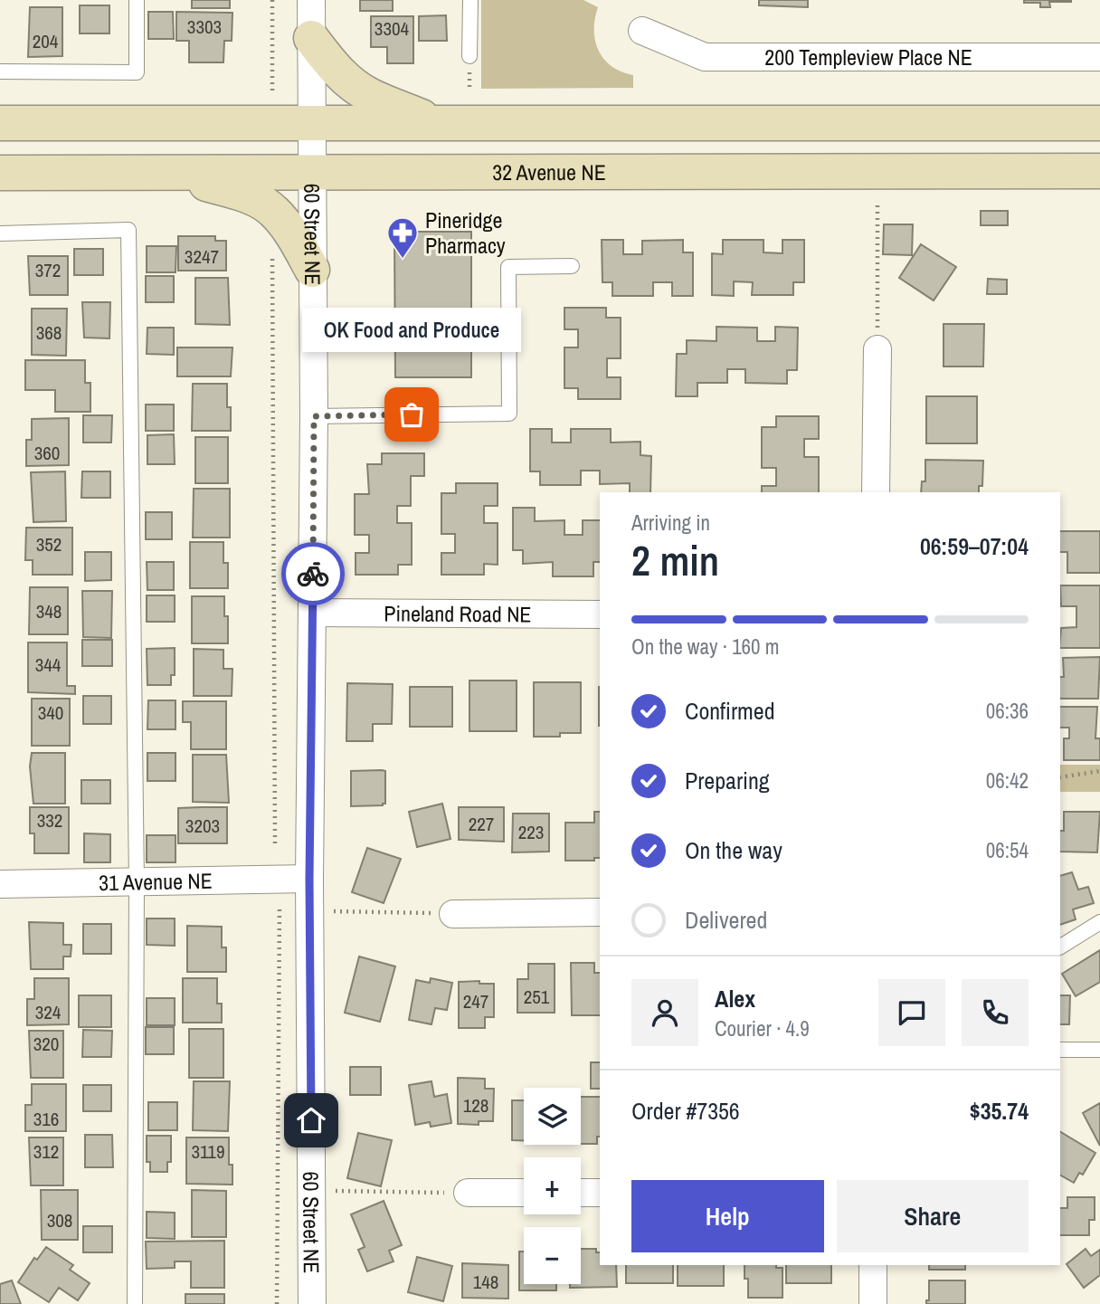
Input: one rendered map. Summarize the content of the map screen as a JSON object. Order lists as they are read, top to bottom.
{
  "streets": {
    "main road": ["32 Avenue NE"],
    "street": [
      "200 Templeview Place NE",
      "60 Street NE",
      "Pineland Road NE",
      "31 Avenue NE"
    ]
  },
  "crossings": [
    ["32 Avenue NE", "60 Street NE"],
    ["60 Street NE", "Pineland Road NE"],
    ["60 Street NE", "31 Avenue NE"]
  ],
  "places": {
    "pharmacy": ["Pineridge Pharmacy"],
    "other": ["OK Food and Produce"]
  },
  "house_numbers": [
    "3303",
    "3304",
    "204",
    "3247",
    "372",
    "368",
    "360",
    "352",
    "348",
    "344",
    "340",
    "332",
    "227",
    "3203",
    "223",
    "251",
    "247",
    "324",
    "320",
    "128",
    "316",
    "312",
    "3119",
    "308",
    "148"
  ],
  "page": {
    "bubble": "OK Food and Produce",
    "heading": ["2 min", "Arriving in", "06:59–07:04"],
    "panel": [
      "Alex",
      "Courier · 4.9",
      "Order #7356",
      "$35.74"
    ],
    "bar": "On the way · 160 m",
    "list": [
      ["Confirmed", "06:36"],
      ["Preparing", "06:42"],
      ["On the way", "06:54"],
      "Delivered"
    ],
    "map_buttons": ["+", "−"],
    "buttons": ["Help", "Share"]
  }
}
